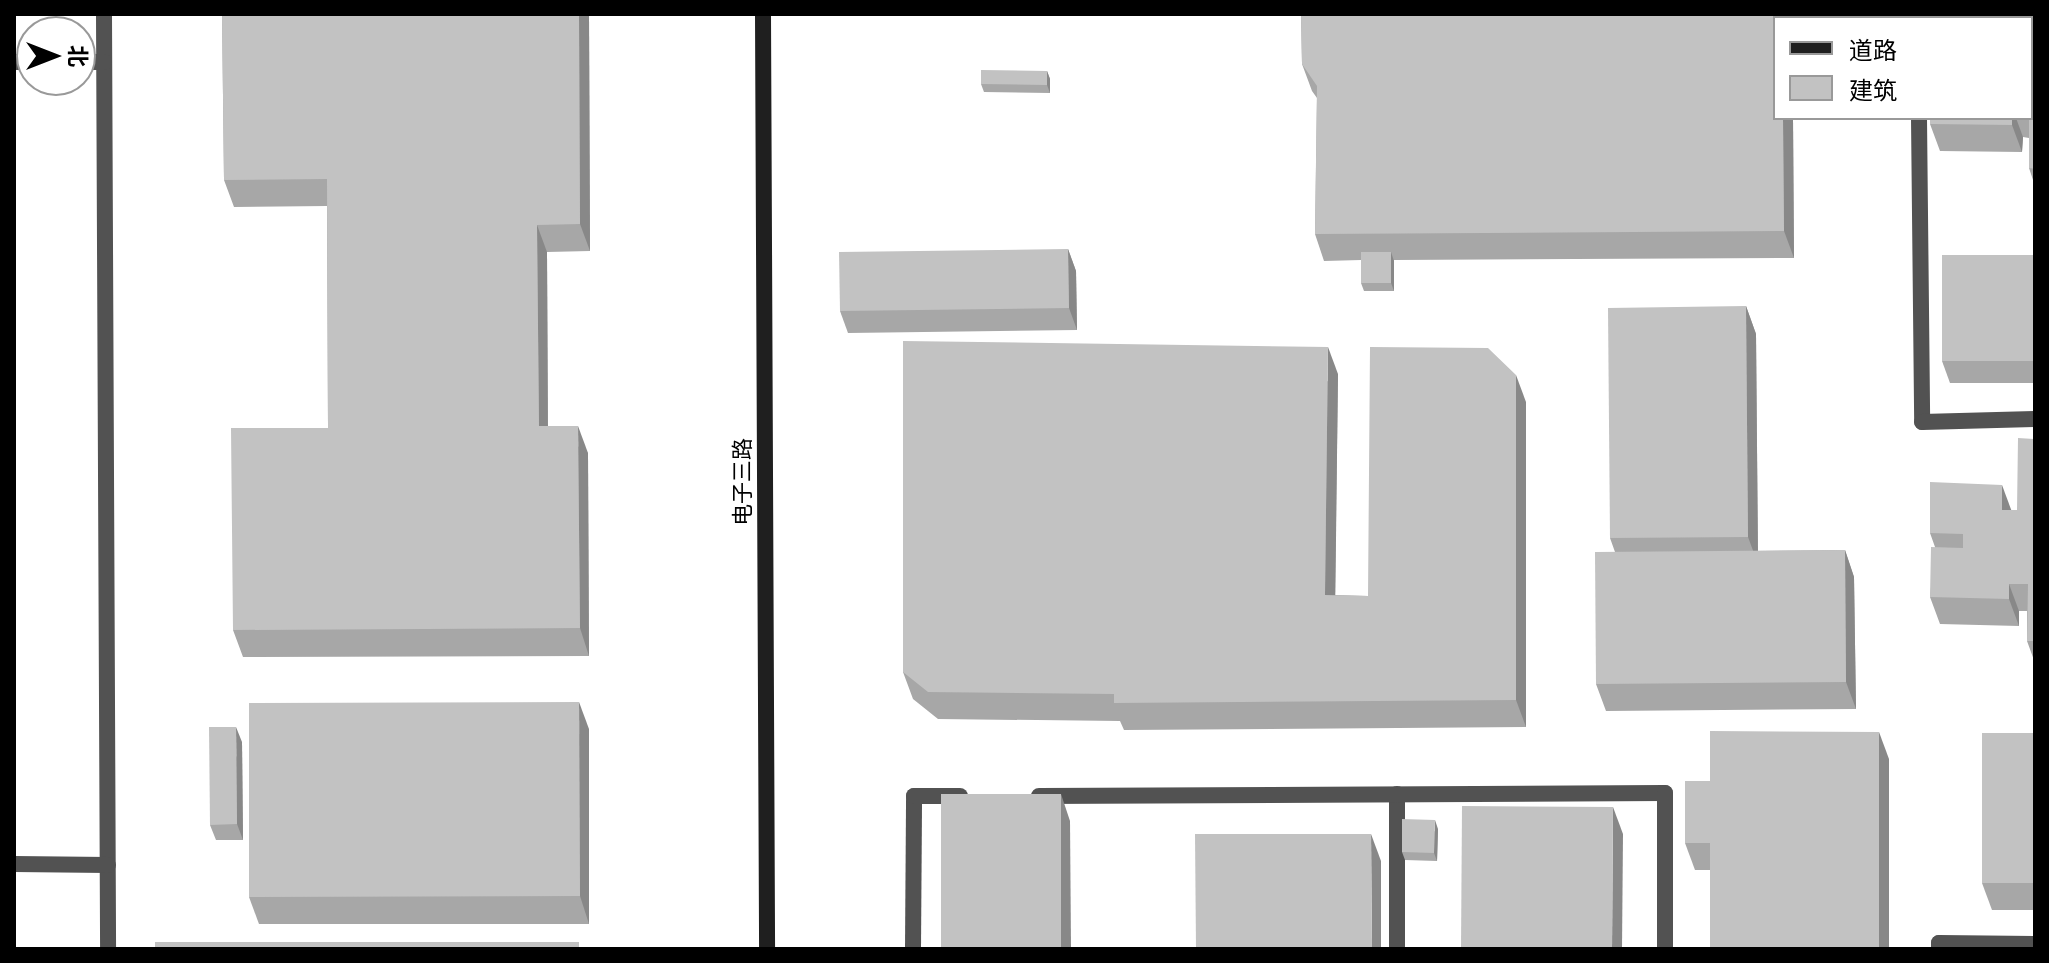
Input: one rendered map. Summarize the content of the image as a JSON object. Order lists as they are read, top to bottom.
{
  "streets": {
    "street": ["电子三路"]
  },
  "legend": ["道路", "建筑"],
  "north": "right"
}
